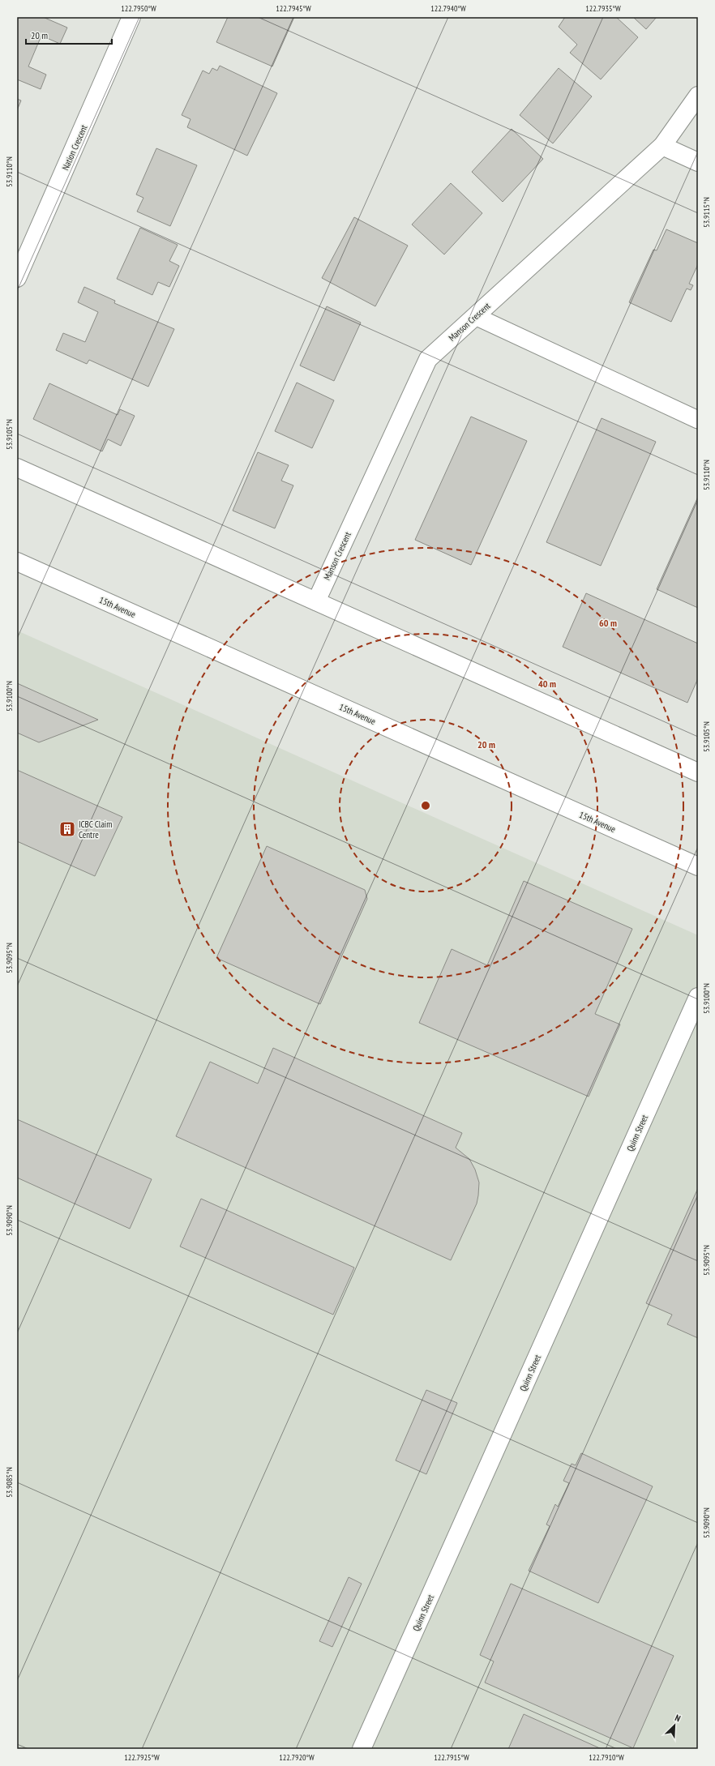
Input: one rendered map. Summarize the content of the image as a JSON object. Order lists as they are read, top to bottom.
{
  "streets": {
    "street": [
      "Nation Crescent",
      "Manson Crescent",
      "15th Avenue",
      "Quinn Street"
    ]
  },
  "places": {
    "building": ["ICBC Claim Centre"]
  },
  "scale_bar": "20 m",
  "north": "top right",
  "coordinates": [
    "122.7950°W",
    "122.7945°W",
    "122.7940°W",
    "122.7935°W",
    "53.9110°N",
    "53.9115°N",
    "53.9105°N",
    "53.9100°N",
    "53.9095°N",
    "53.9090°N",
    "53.9085°N",
    "122.7925°W",
    "122.7920°W",
    "122.7915°W",
    "122.7910°W"
  ],
  "rings": ["60 m", "40 m", "20 m"]
}
